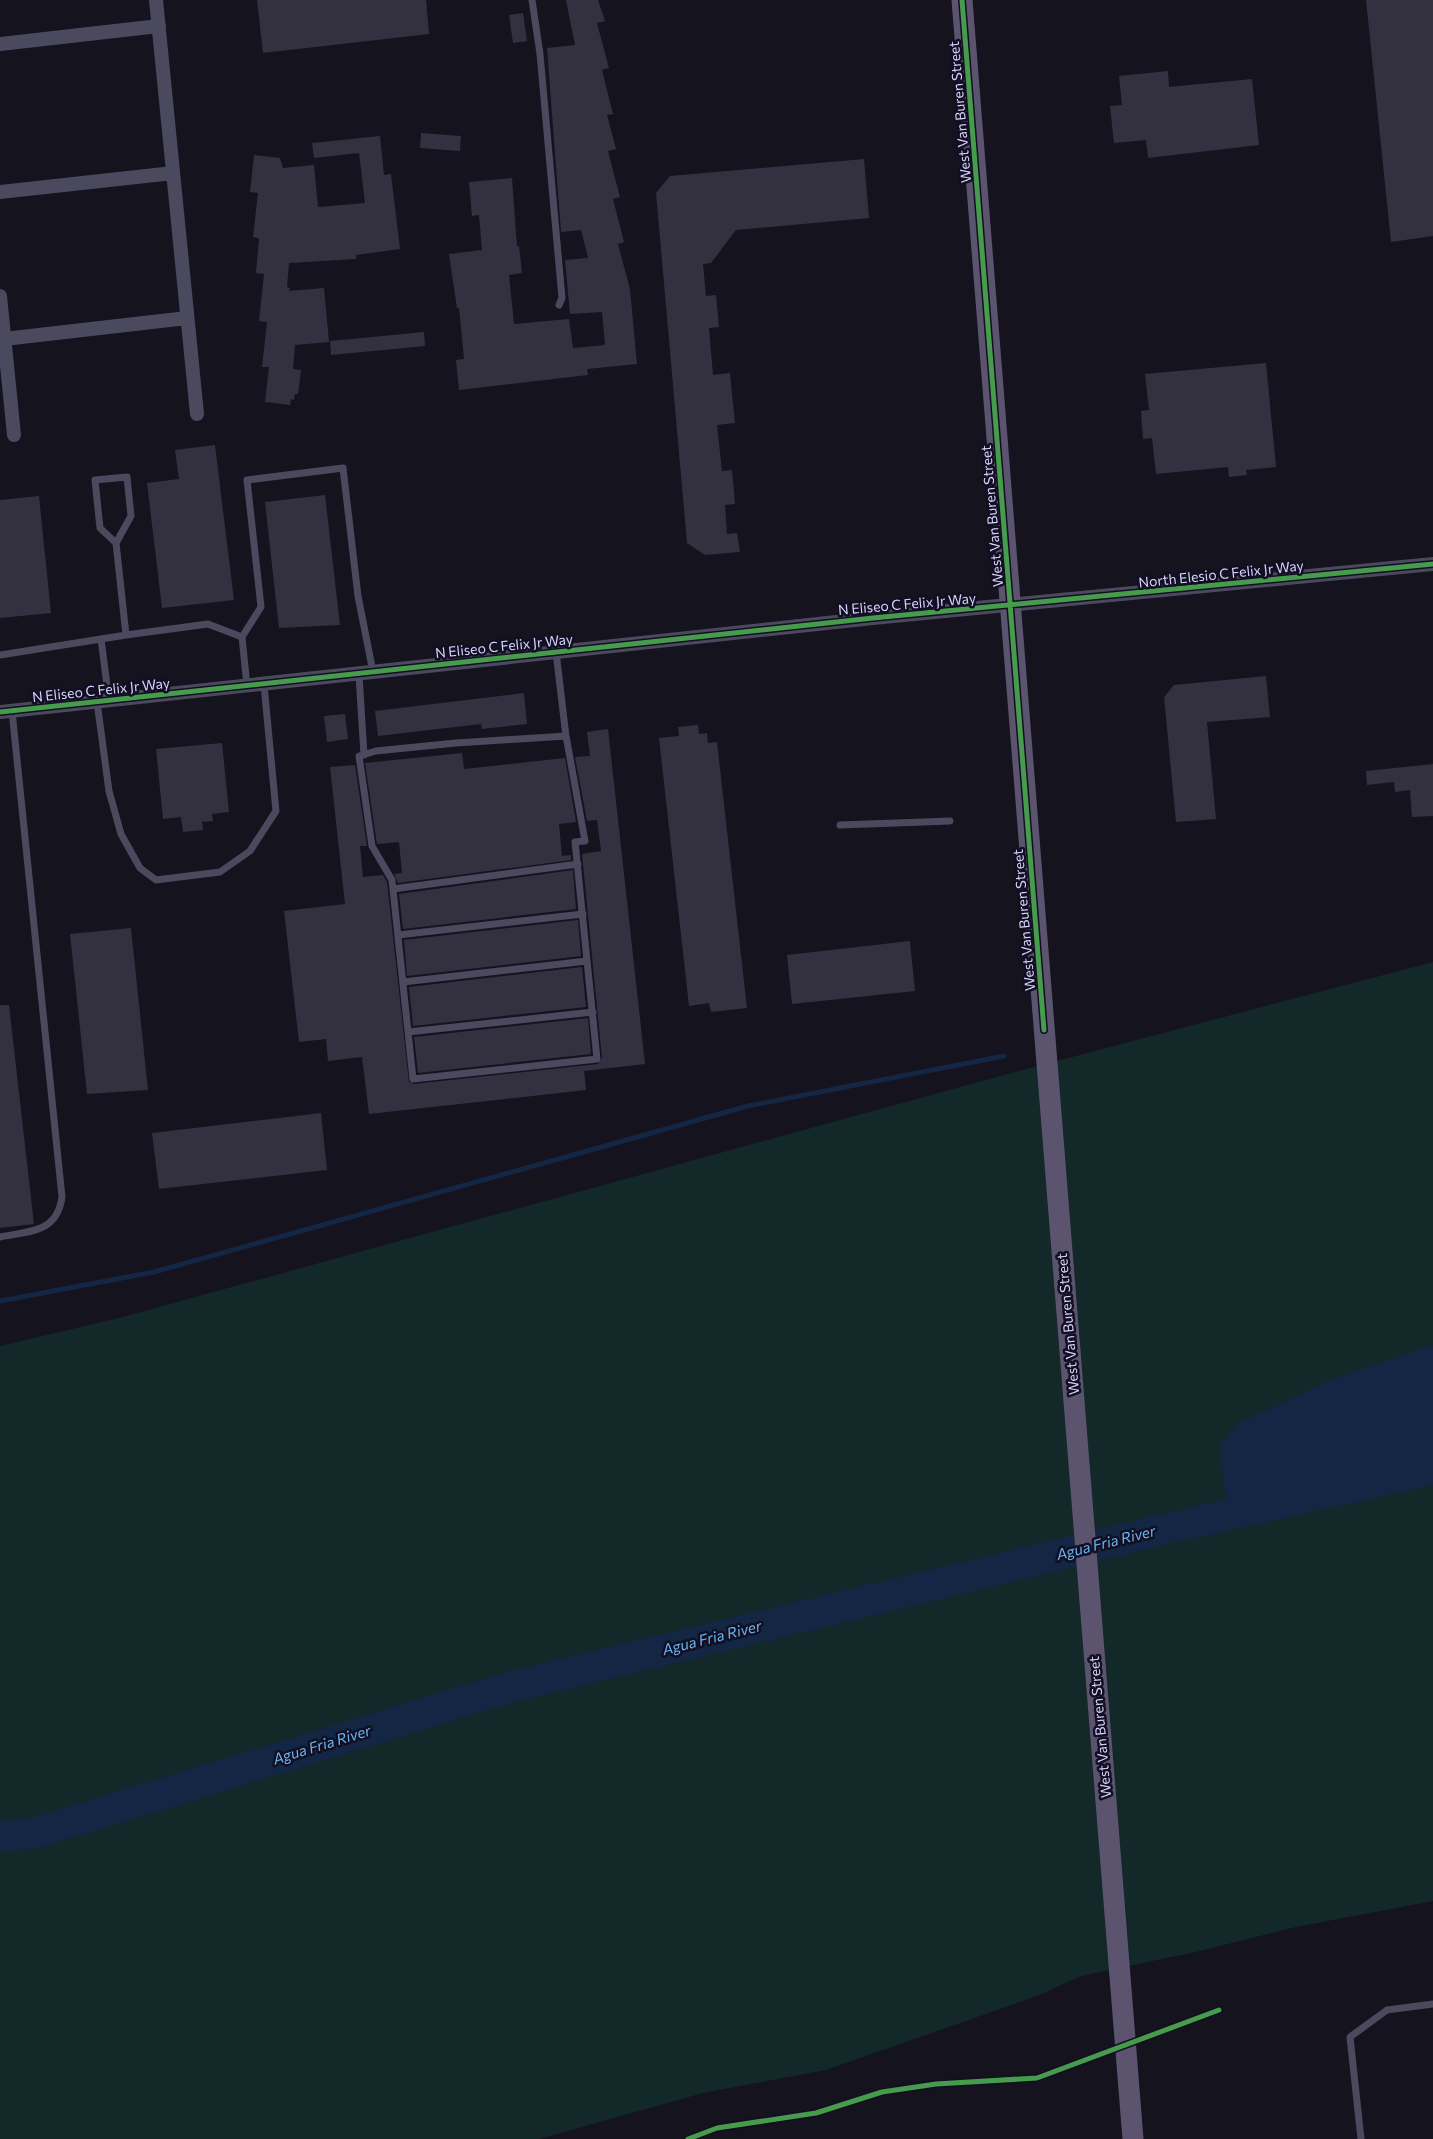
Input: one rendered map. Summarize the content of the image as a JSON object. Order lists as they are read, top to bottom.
{
  "streets": {
    "main road": ["West Van Buren Street"],
    "street": ["North Elesio C Felix Jr Way", "N Eliseo C Felix Jr Way"]
  },
  "crossings": [
    ["West Van Buren Street", "North Elesio C Felix Jr Way"],
    ["West Van Buren Street", "N Eliseo C Felix Jr Way"],
    ["North Elesio C Felix Jr Way", "N Eliseo C Felix Jr Way"]
  ],
  "water": ["Agua Fria River"]
}
